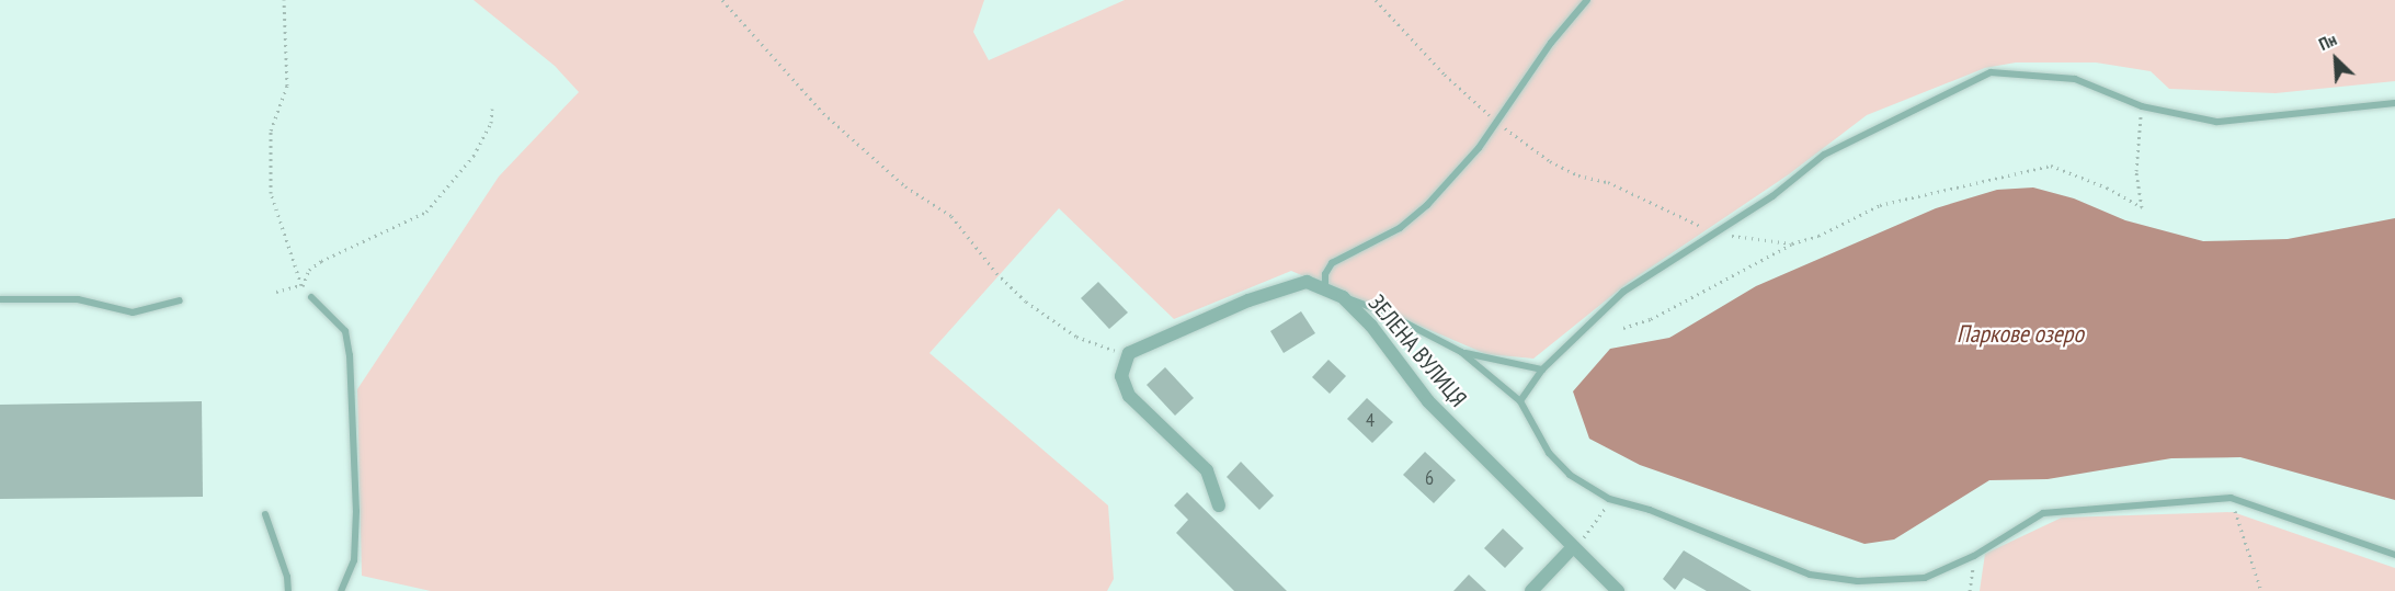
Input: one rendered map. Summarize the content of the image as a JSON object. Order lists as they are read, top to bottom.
{
  "streets": {
    "street": ["ЗЕЛЕНА ВУЛИЦЯ"]
  },
  "water": ["Паркове озеро"],
  "house_numbers": ["4", "6"],
  "north": "top left"
}
